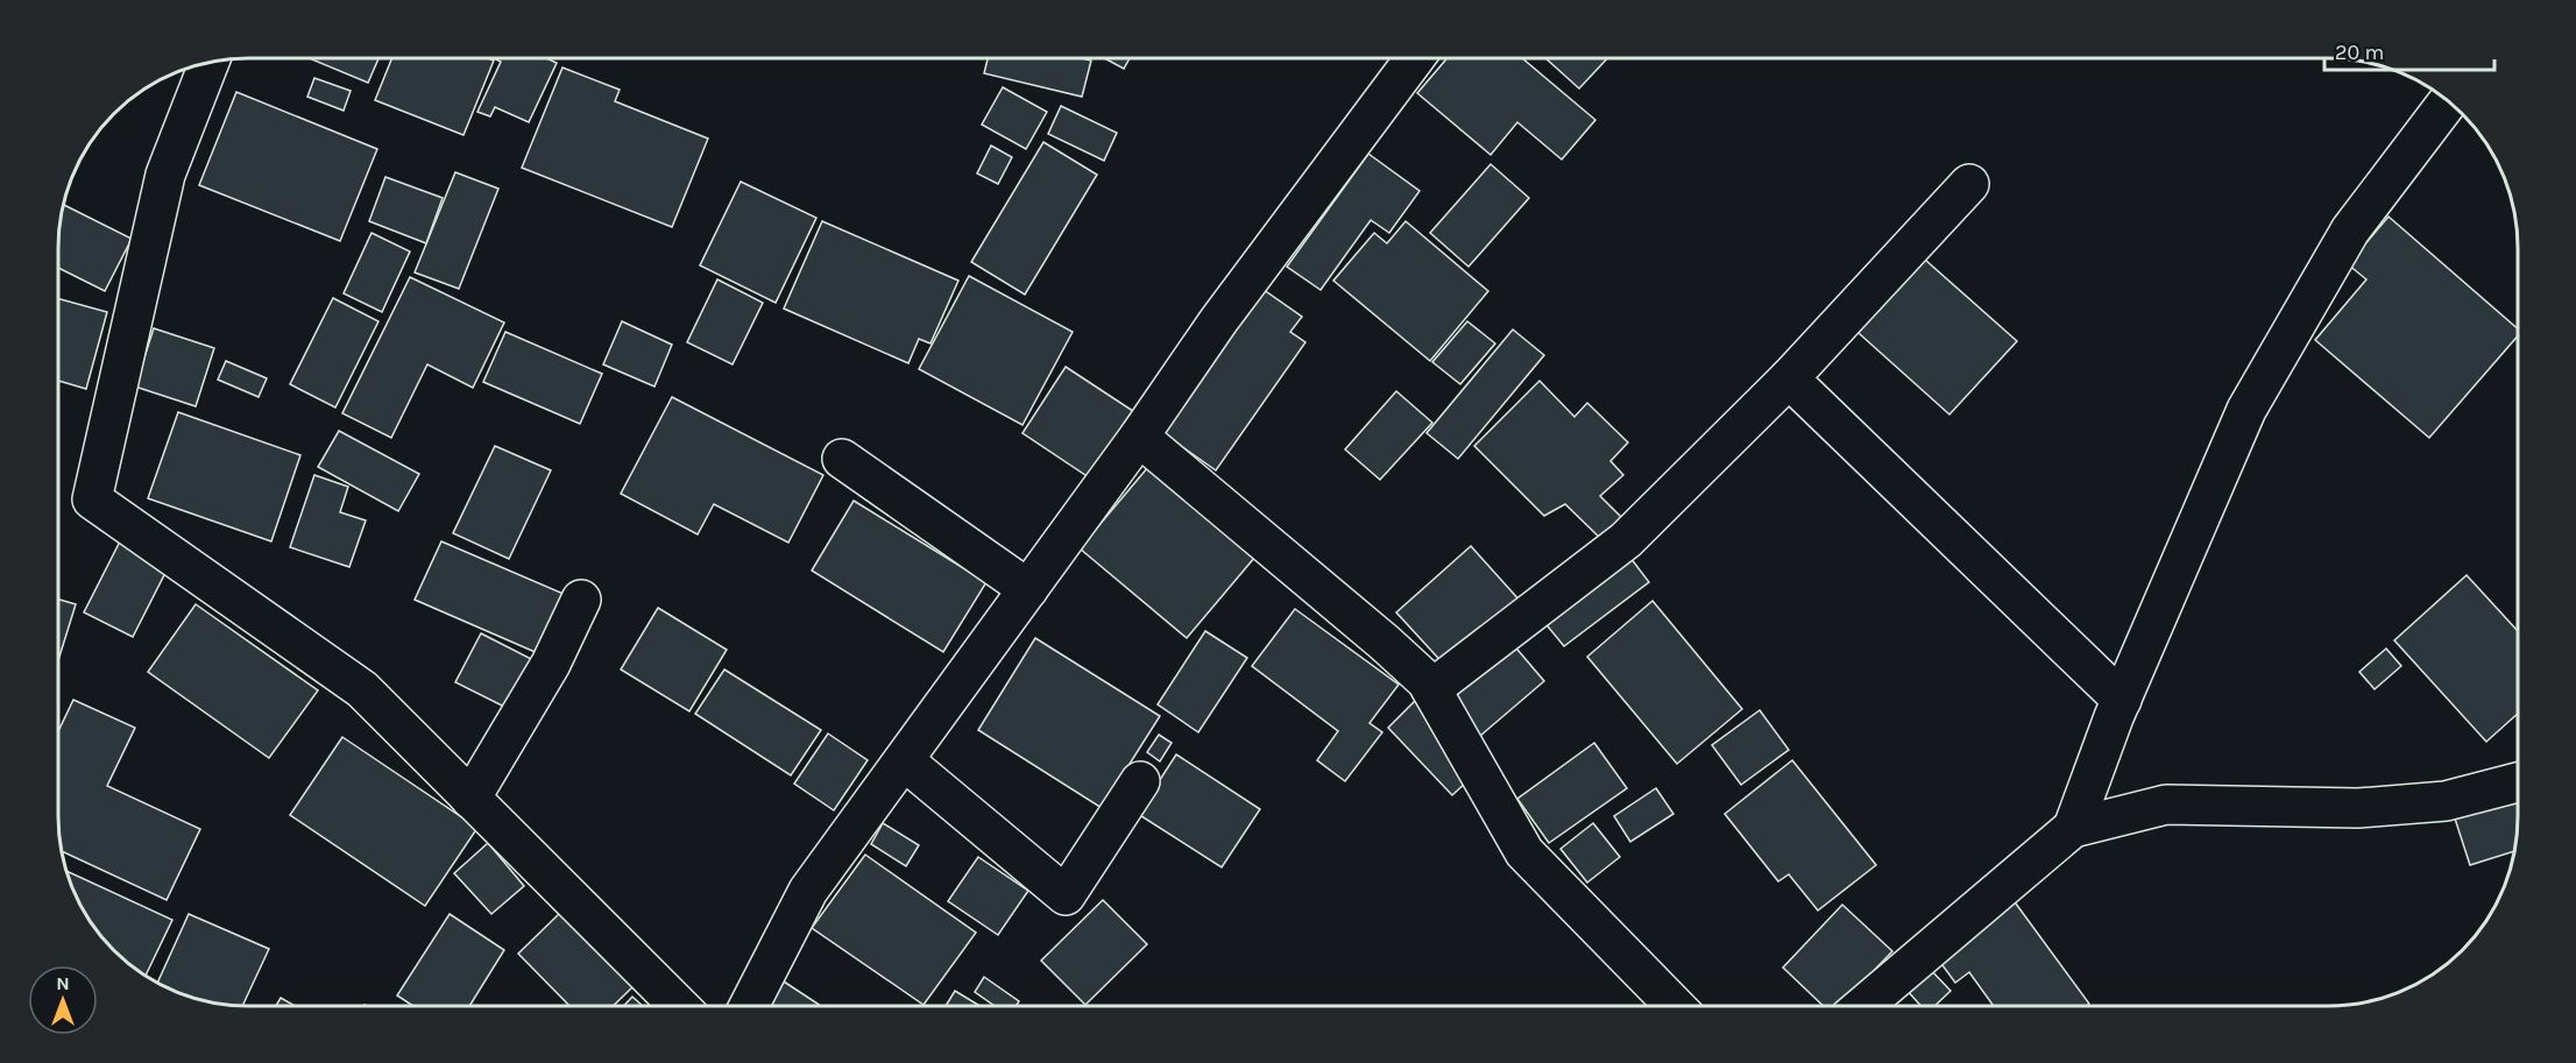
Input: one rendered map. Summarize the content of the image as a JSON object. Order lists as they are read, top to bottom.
{
  "scale_bar": "20 m",
  "north": "top"
}
